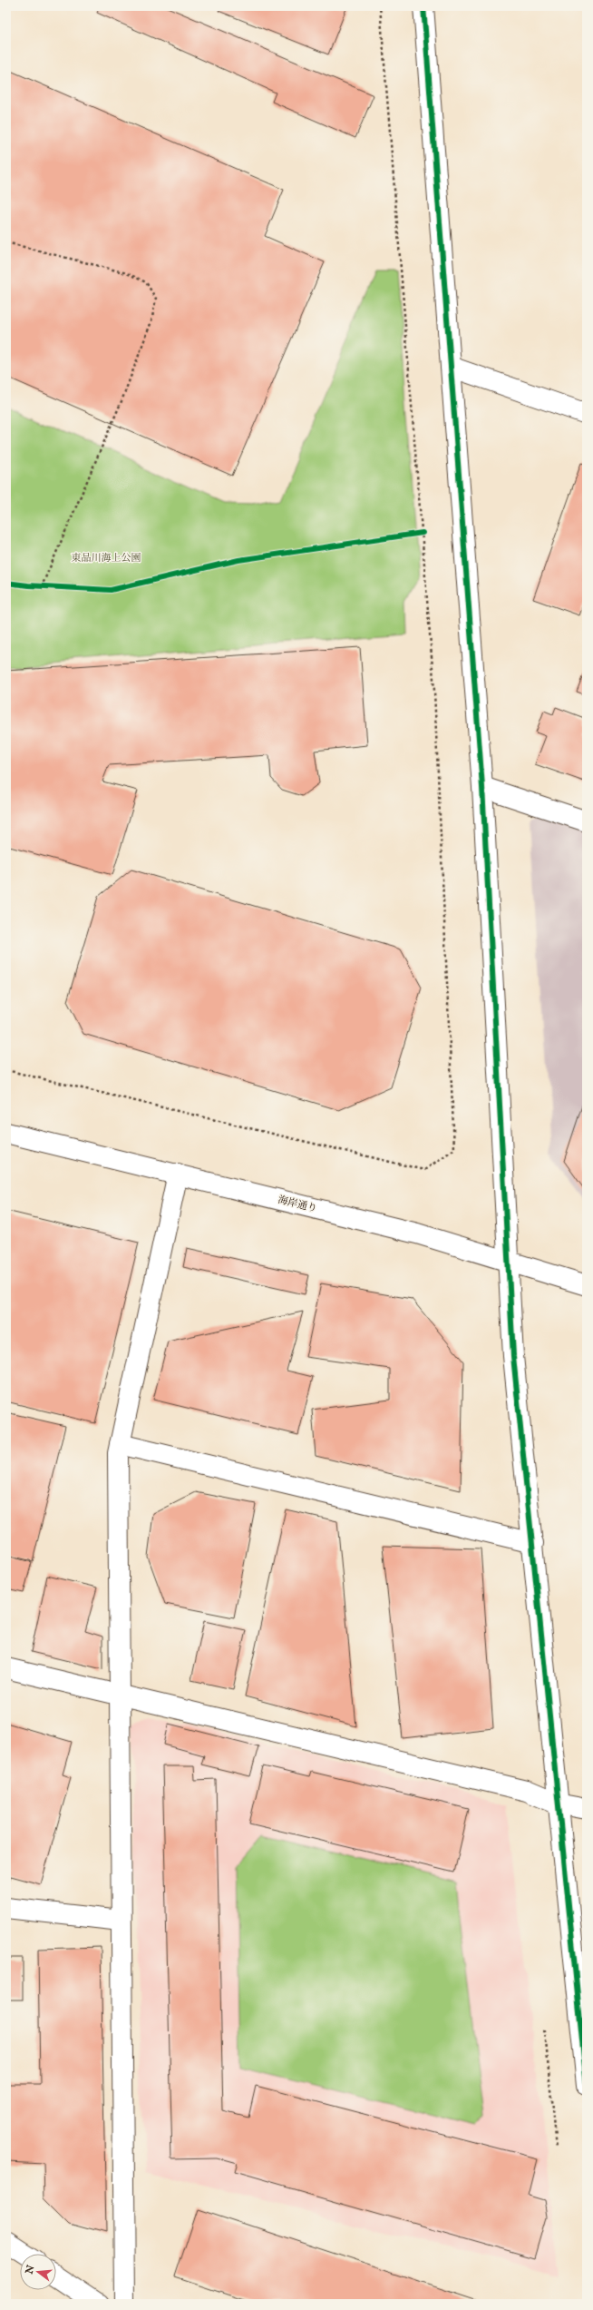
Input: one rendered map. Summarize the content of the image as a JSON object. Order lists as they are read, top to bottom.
{
  "streets": {
    "main road": ["海岸通り"]
  },
  "parks": ["東品川海上公園"],
  "north": "left"
}
